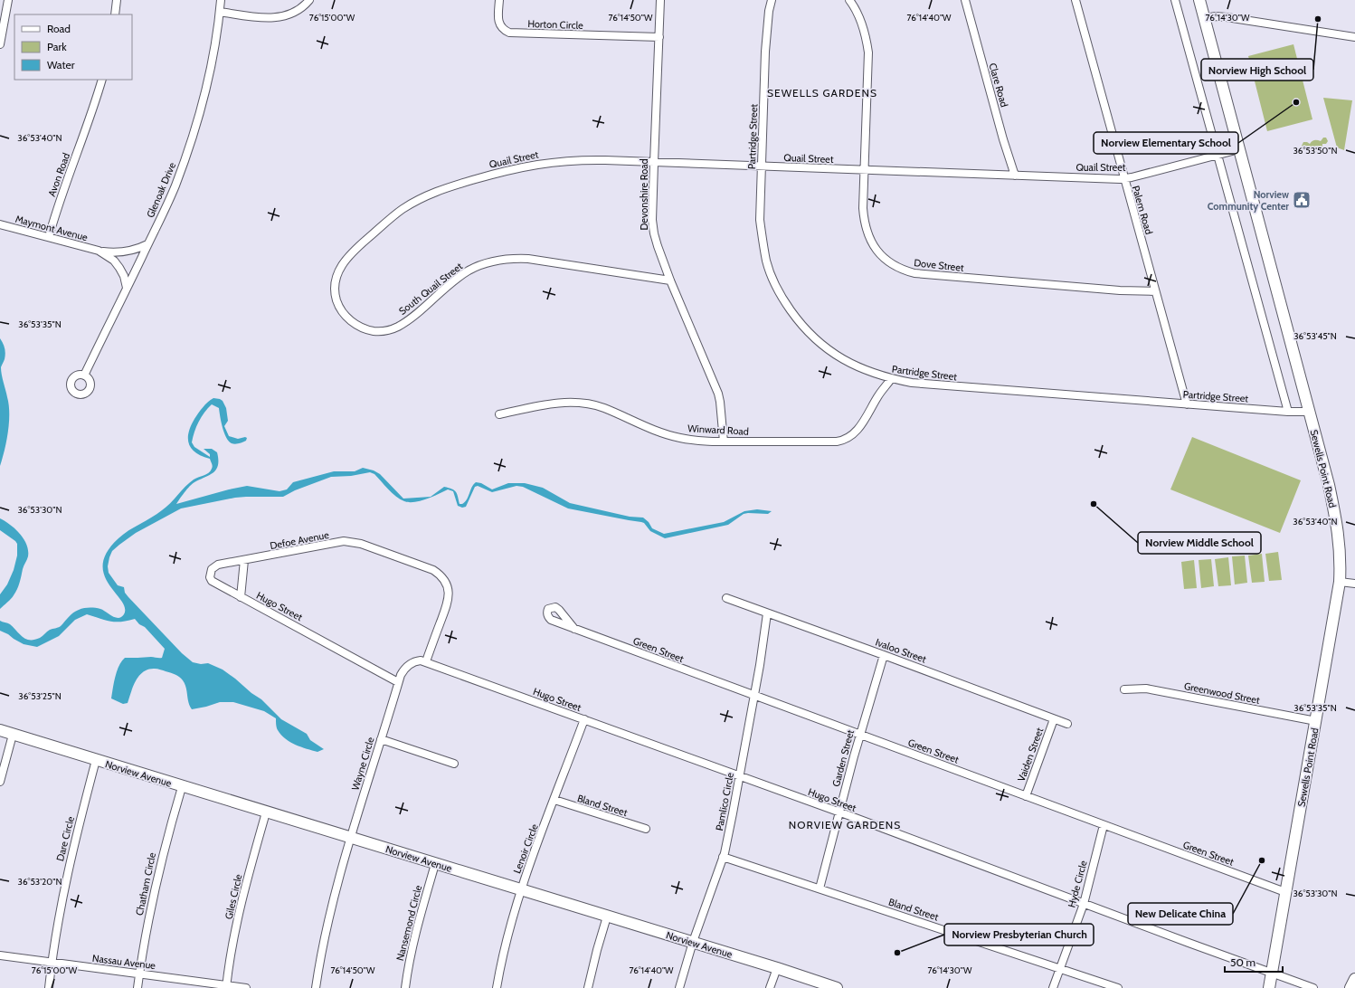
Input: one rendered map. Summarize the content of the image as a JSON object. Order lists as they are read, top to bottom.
{
  "streets": {
    "main road": ["Sewells Point Road", "Norview Avenue"],
    "street": [
      "Horton Circle",
      "Clare Road",
      "Partridge Street",
      "Quail Street",
      "Avon Road",
      "Glenoak Drive",
      "Devonshire Road",
      "Palem Road",
      "Maymont Avenue",
      "Dove Street",
      "South Quail Street",
      "Winward Road",
      "Defoe Avenue",
      "Hugo Street",
      "Green Street",
      "Ivaloo Street",
      "Greenwood Street",
      "Vaiden Street",
      "Garden Street",
      "Wayne Circle",
      "Pamlico Circle",
      "Bland Street",
      "Dare Circle",
      "Lenoir Circle",
      "Chatham Circle",
      "Hyde Circle",
      "Giles Circle",
      "Nansemond Circle",
      "Nassau Avenue"
    ]
  },
  "crossings": [
    ["Horton Circle", "Devonshire Road"],
    ["Clare Road", "Quail Street"],
    ["Partridge Street", "Quail Street"],
    ["Partridge Street", "Palem Road"],
    ["Partridge Street", "Winward Road"],
    ["Partridge Street", "Sewells Point Road"],
    ["Quail Street", "Devonshire Road"],
    ["Quail Street", "Palem Road"],
    ["Quail Street", "Dove Street"],
    ["Quail Street", "South Quail Street"],
    ["Quail Street", "Sewells Point Road"],
    ["Avon Road", "Maymont Avenue"],
    ["Glenoak Drive", "Maymont Avenue"],
    ["Devonshire Road", "South Quail Street"],
    ["Devonshire Road", "Winward Road"],
    ["Palem Road", "Dove Street"],
    ["Sewells Point Road", "Hugo Street"],
    ["Sewells Point Road", "Green Street"],
    ["Sewells Point Road", "Greenwood Street"],
    ["Defoe Avenue", "Hugo Street"],
    ["Defoe Avenue", "Wayne Circle"],
    ["Hugo Street", "Garden Street"],
    ["Hugo Street", "Wayne Circle"],
    ["Hugo Street", "Pamlico Circle"],
    ["Hugo Street", "Lenoir Circle"],
    ["Hugo Street", "Hyde Circle"],
    ["Green Street", "Vaiden Street"],
    ["Green Street", "Garden Street"],
    ["Green Street", "Pamlico Circle"],
    ["Green Street", "Hyde Circle"],
    ["Ivaloo Street", "Vaiden Street"],
    ["Ivaloo Street", "Garden Street"],
    ["Ivaloo Street", "Pamlico Circle"],
    ["Garden Street", "Bland Street"],
    ["Wayne Circle", "Norview Avenue"],
    ["Norview Avenue", "Pamlico Circle"],
    ["Norview Avenue", "Dare Circle"],
    ["Norview Avenue", "Lenoir Circle"],
    ["Norview Avenue", "Chatham Circle"],
    ["Norview Avenue", "Giles Circle"],
    ["Norview Avenue", "Nansemond Circle"],
    ["Pamlico Circle", "Bland Street"],
    ["Bland Street", "Lenoir Circle"],
    ["Bland Street", "Hyde Circle"],
    ["Dare Circle", "Nassau Avenue"],
    ["Chatham Circle", "Nassau Avenue"],
    ["Giles Circle", "Nassau Avenue"]
  ],
  "districts": ["SEWELLS GARDENS", "NORVIEW GARDENS"],
  "places": {
    "other": [
      "Norview High School",
      "Norview Elementary School",
      "Norview Middle School",
      "New Delicate China",
      "Norview Presbyterian Church"
    ],
    "public building": ["Norview Community Center"]
  },
  "legend": ["Road", "Park", "Water"],
  "scale_bar": "50 m",
  "coordinates": [
    "76°15'00\"W",
    "76°14'50\"W",
    "76°14'40\"W",
    "76°14'30\"W",
    "36°53'40\"N",
    "36°53'50\"N",
    "36°53'35\"N",
    "36°53'45\"N",
    "36°53'30\"N",
    "36°53'25\"N",
    "36°53'20\"N"
  ]
}
